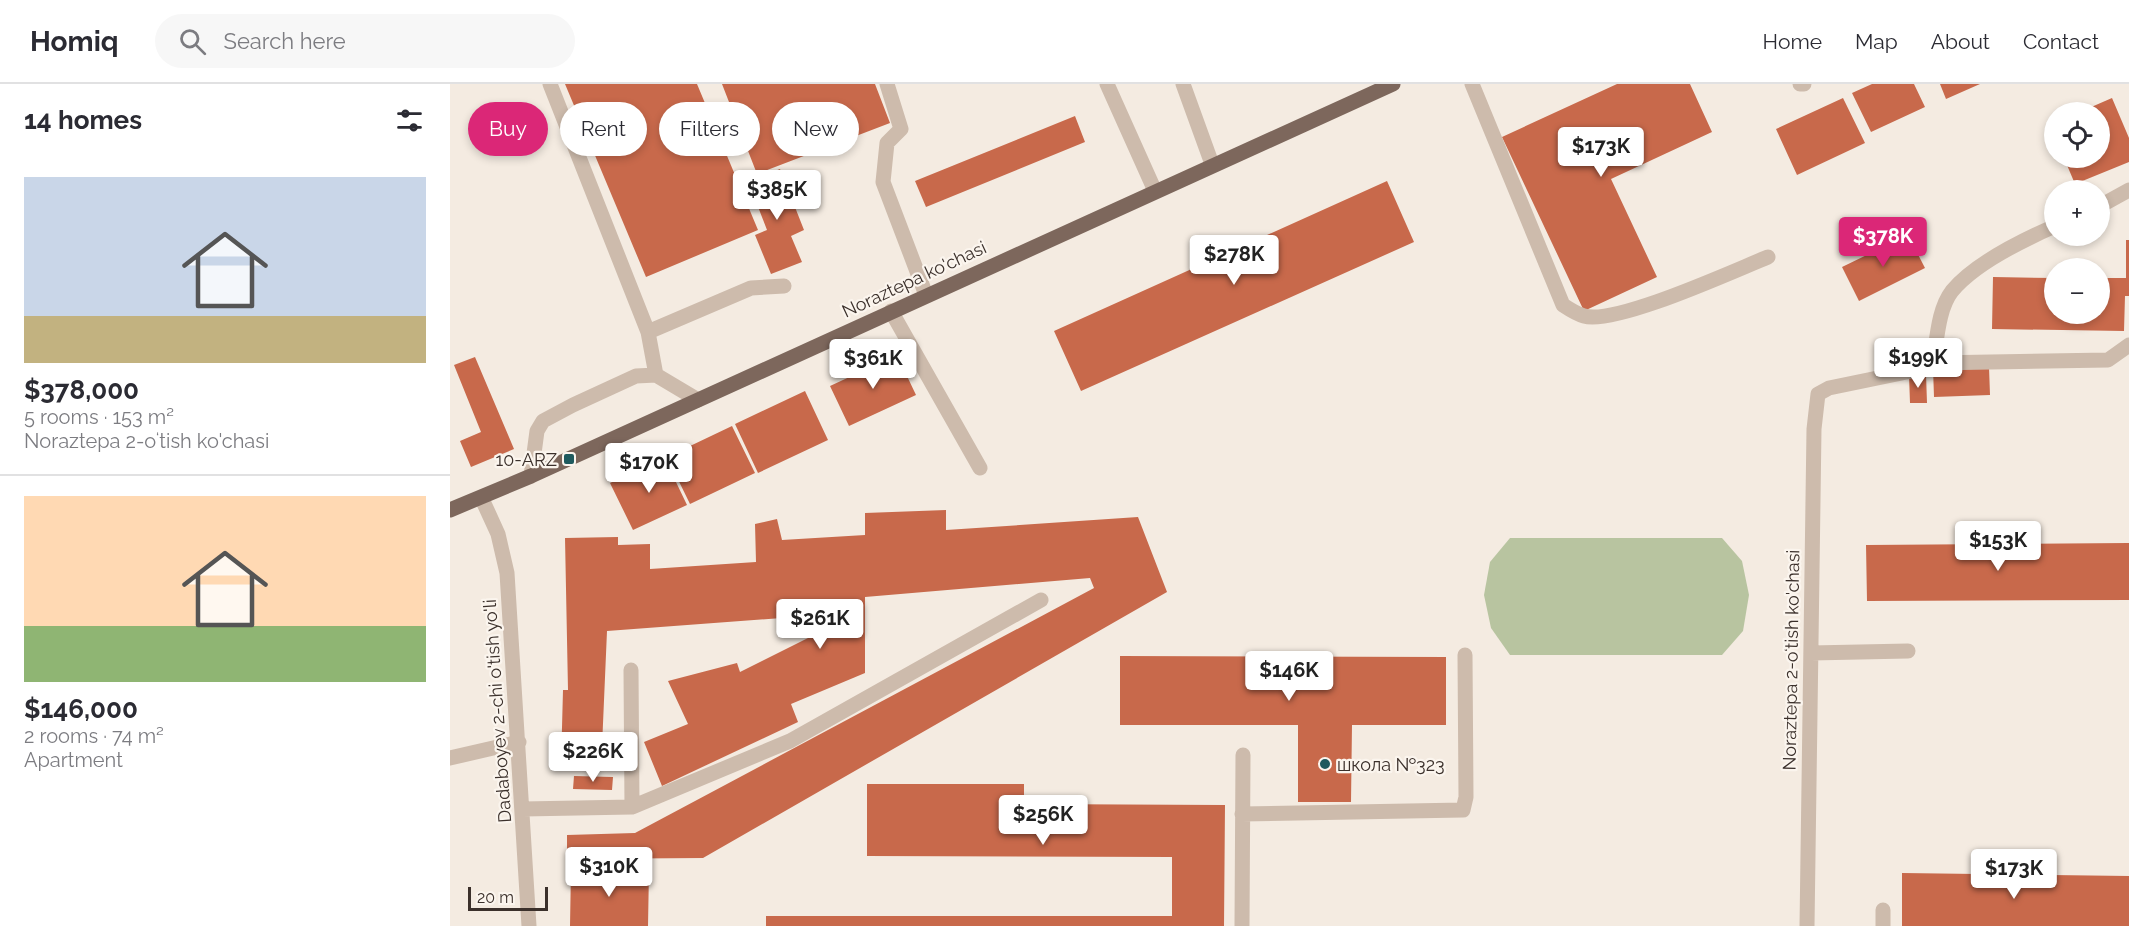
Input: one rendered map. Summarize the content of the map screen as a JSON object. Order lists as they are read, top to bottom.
{
  "streets": {
    "main road": ["Noraztepa ko'chasi"],
    "street": ["Noraztepa 2-oʻtish ko'chasi", "Dadaboyev 2-chi o'tish yo'li"]
  },
  "crossings": [
    ["Noraztepa ko'chasi", "Dadaboyev 2-chi o'tish yo'li"]
  ],
  "places": {
    "transit": ["10-ARZ"],
    "other": ["школа №323"]
  },
  "scale_bar": "20 m",
  "page": {
    "header": "Homiq",
    "search": "Search here",
    "nav": [
      "Home",
      "Map",
      "About",
      "Contact"
    ],
    "heading": "14 homes",
    "map_buttons": ["+", "−"],
    "chip": [
      "Buy",
      "Rent",
      "Filters",
      "New"
    ],
    "price": [
      "$173K",
      "$385K",
      "$378K",
      "$278K",
      "$199K",
      "$361K",
      "$170K",
      "$153K",
      "$261K",
      "$146K",
      "$226K",
      "$256K",
      "$310K",
      "$173K"
    ],
    "list": [
      {
        "name": "$378,000",
        "note": "5 rooms · 153 m² · Noraztepa 2-oʻtish ko'chasi"
      },
      {
        "name": "$146,000",
        "note": "2 rooms · 74 m² · Apartment"
      }
    ],
    "scale": "20 m"
  }
}
